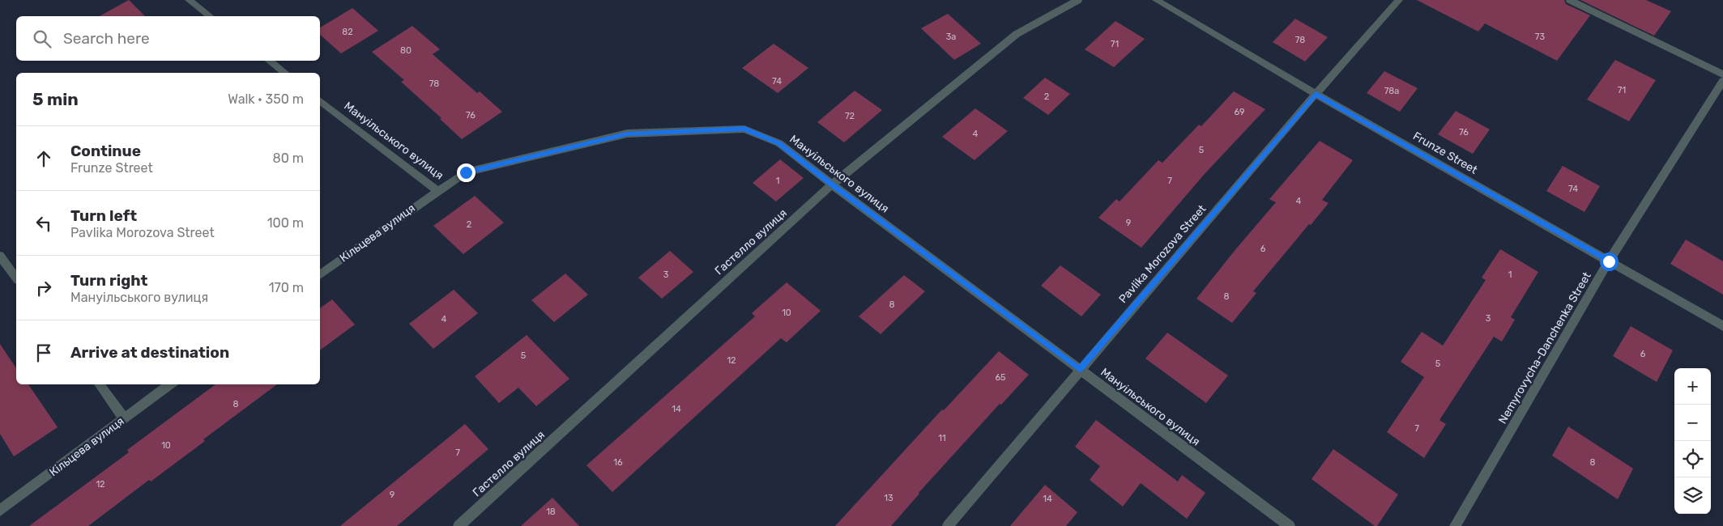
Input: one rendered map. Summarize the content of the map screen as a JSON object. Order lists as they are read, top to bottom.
{
  "streets": {
    "street": [
      "Мануільського вулиця",
      "Frunze Street",
      "Кільцева вулиця",
      "Гастелло вулиця",
      "Pavlika Morozova Street",
      "Nemyrovycha-Danchenka Street"
    ]
  },
  "crossings": [
    ["Мануільського вулиця", "Кільцева вулиця"],
    ["Мануільського вулиця", "Гастелло вулиця"],
    ["Мануільського вулиця", "Pavlika Morozova Street"],
    ["Frunze Street", "Pavlika Morozova Street"],
    ["Frunze Street", "Nemyrovycha-Danchenka Street"]
  ],
  "house_numbers": [
    "82",
    "3а",
    "73",
    "78",
    "71",
    "80",
    "74",
    "78",
    "71",
    "78а",
    "2",
    "69",
    "76",
    "72",
    "76",
    "4",
    "5",
    "1",
    "7",
    "74",
    "4",
    "9",
    "2",
    "6",
    "3",
    "1",
    "8",
    "8",
    "10",
    "3",
    "4",
    "6",
    "5",
    "12",
    "5",
    "65",
    "8",
    "14",
    "7",
    "11",
    "10",
    "7",
    "16",
    "8",
    "12",
    "9",
    "13",
    "14",
    "18"
  ],
  "page": {
    "search": "Search here",
    "heading": ["5 min", "Walk · 350 m"],
    "list": [
      ["Continue", "Frunze Street", "80 m"],
      ["Turn left", "Pavlika Morozova Street", "100 m"],
      ["Turn right", "Мануільського вулиця", "170 m"],
      "Arrive at destination"
    ],
    "map_buttons": ["+", "−"]
  }
}
